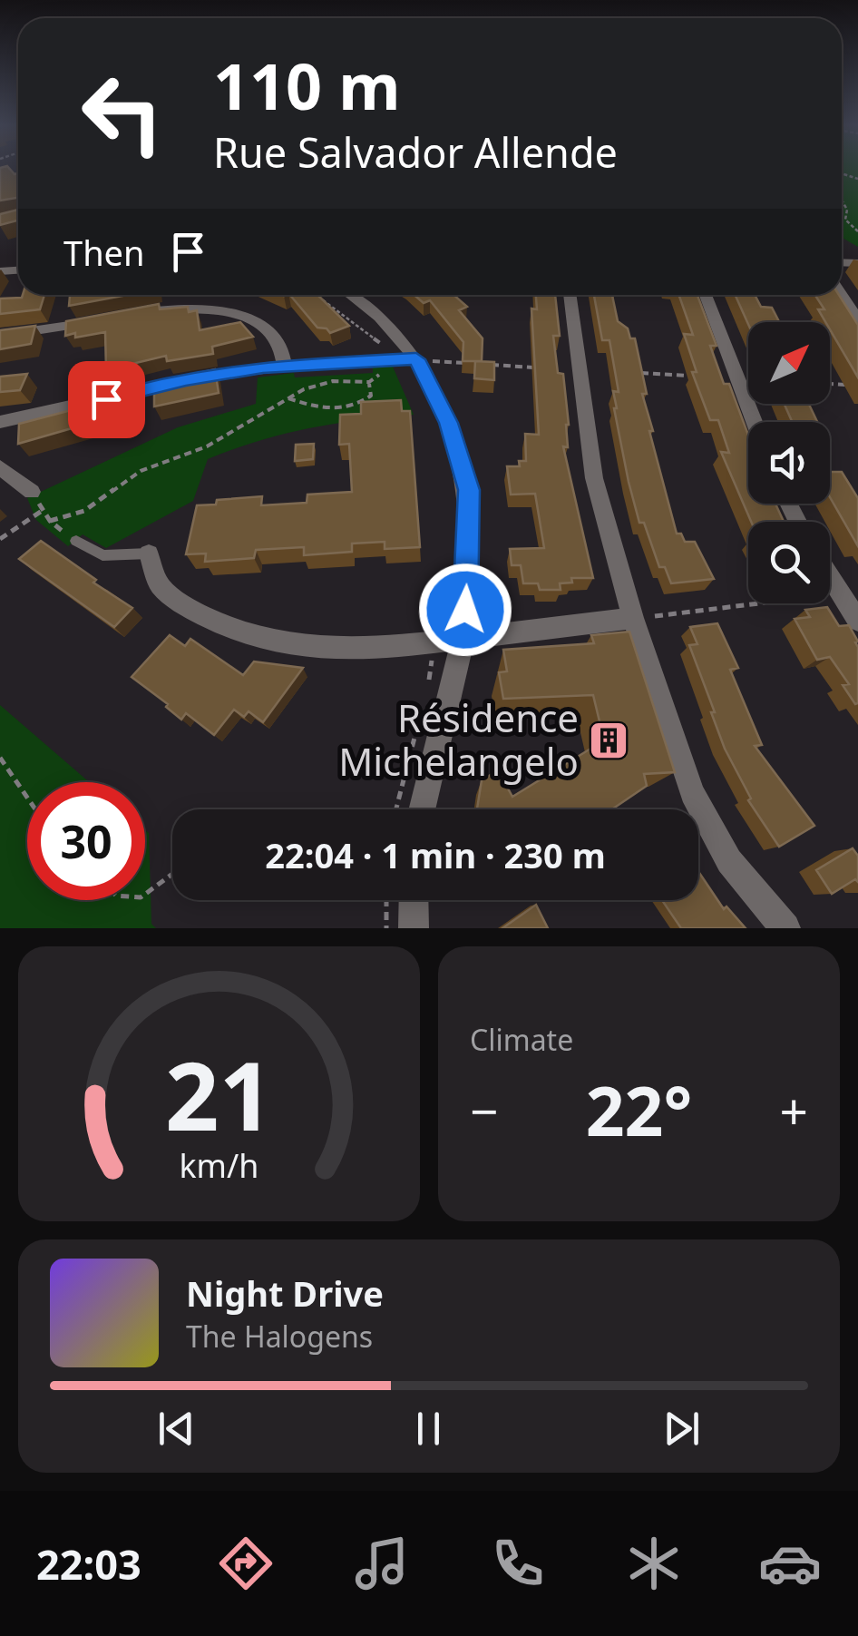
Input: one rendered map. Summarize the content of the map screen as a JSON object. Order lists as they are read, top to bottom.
{
  "places": {
    "building": ["Résidence Michelangelo"]
  },
  "north": "top right",
  "page": {
    "turn": ["110 m", "Rue Salvador Allende"],
    "then": "Then",
    "limit": "30",
    "trip": "22:04 · 1 min · 230 m",
    "tile": "Climate",
    "heat": ["−", "22°", "+"],
    "song": ["Night Drive", "The Halogens"],
    "tabs": "22:03",
    "gauge": ["21", "km/h"]
  }
}
